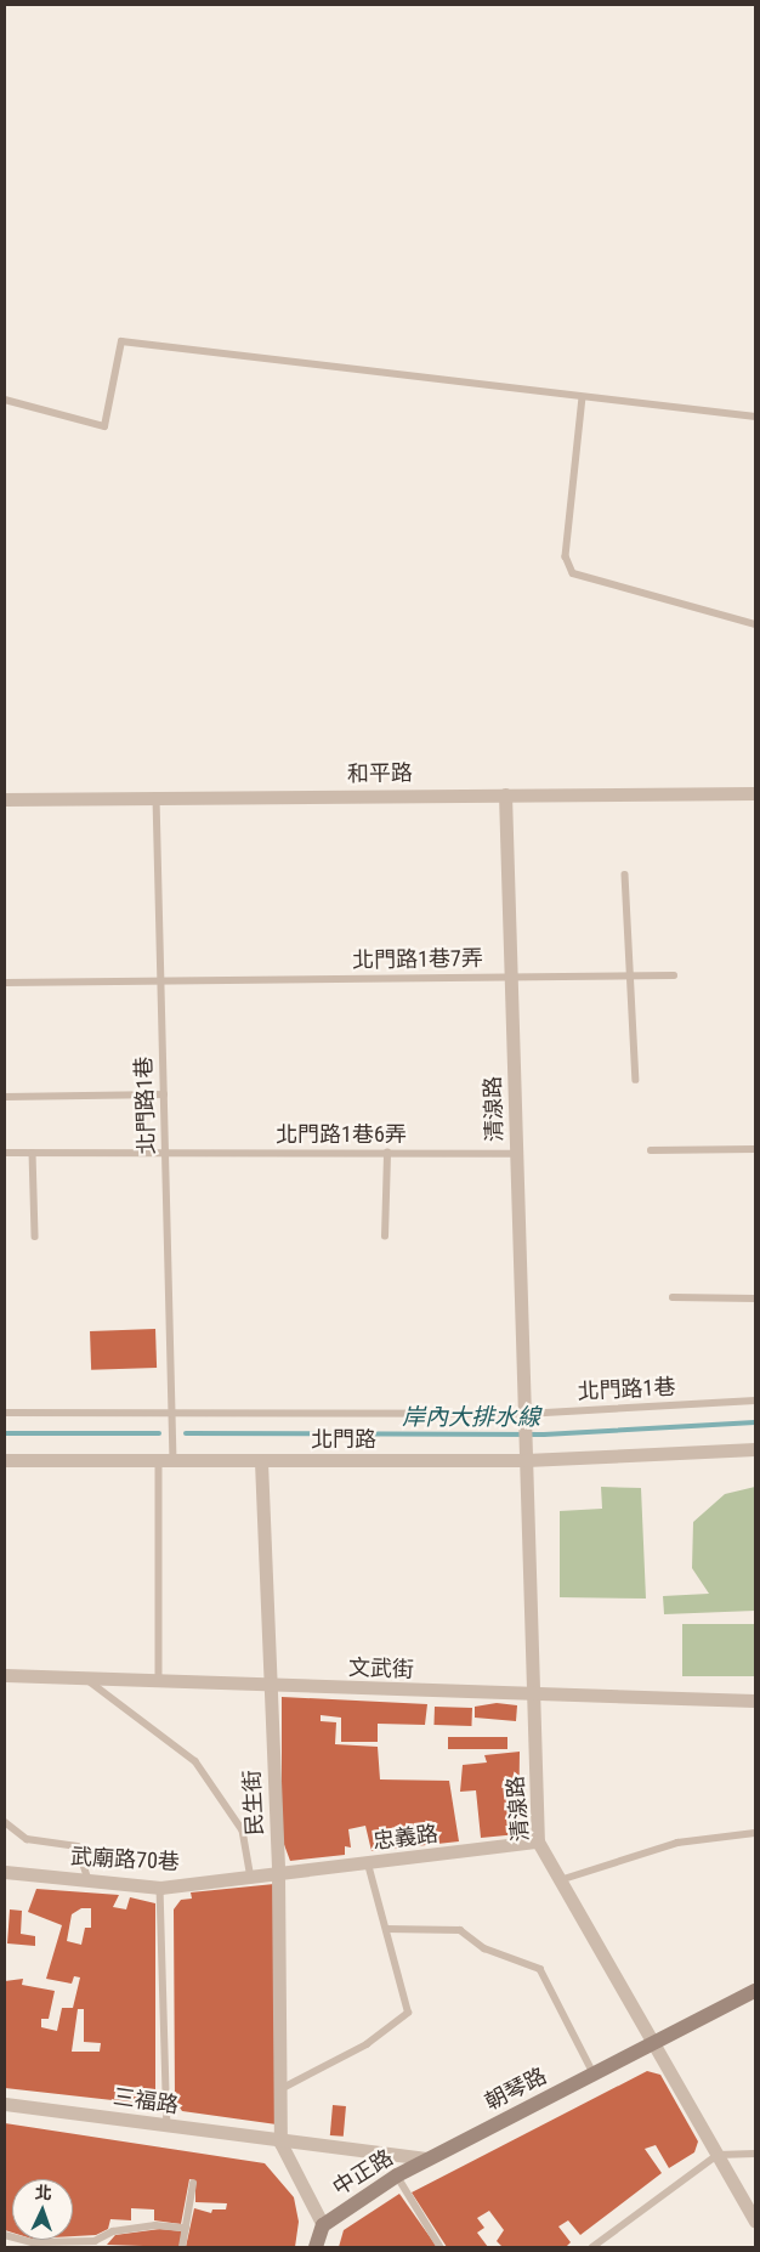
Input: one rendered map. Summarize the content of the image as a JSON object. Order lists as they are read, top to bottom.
{
  "streets": {
    "street": [
      "和平路",
      "清湶路",
      "北門路",
      "文武街",
      "民生街",
      "忠義路",
      "武廟路70巷",
      "朝琴路",
      "三福路",
      "中正路"
    ],
    "lane": ["北門路1巷7弄", "北門路1巷", "北門路1巷6弄"]
  },
  "crossings": [
    ["和平路", "北門路1巷"],
    ["和平路", "清湶路"],
    ["北門路1巷7弄", "北門路1巷"],
    ["北門路1巷7弄", "清湶路"],
    ["北門路1巷", "清湶路"],
    ["北門路1巷", "北門路1巷6弄"],
    ["北門路1巷", "北門路"],
    ["北門路1巷", "文武街"],
    ["清湶路", "北門路1巷6弄"],
    ["清湶路", "北門路"],
    ["清湶路", "文武街"],
    ["清湶路", "忠義路"],
    ["清湶路", "朝琴路"],
    ["北門路", "民生街"],
    ["文武街", "民生街"],
    ["民生街", "忠義路"],
    ["民生街", "武廟路70巷"],
    ["民生街", "三福路"],
    ["民生街", "中正路"],
    ["忠義路", "武廟路70巷"],
    ["朝琴路", "中正路"],
    ["三福路", "中正路"]
  ],
  "water": ["岸內大排水線"],
  "north": "top"
}
